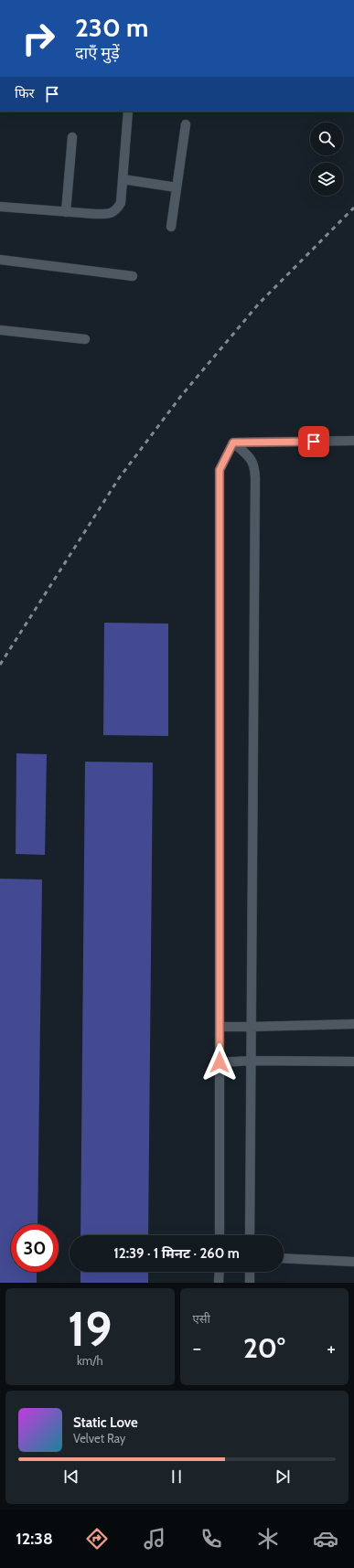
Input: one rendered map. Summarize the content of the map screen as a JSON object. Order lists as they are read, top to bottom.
{
  "page": {
    "turn": ["230 m", "दाएँ मुड़ें"],
    "then": "फिर",
    "limit": "30",
    "trip": "12:39 · 1 मिनट · 260 m",
    "tile": [
      ["19", "km/h"],
      "एसी"
    ],
    "heat": ["−", "20°", "+"],
    "song": ["Static Love", "Velvet Ray"],
    "tabs": "12:38"
  }
}
